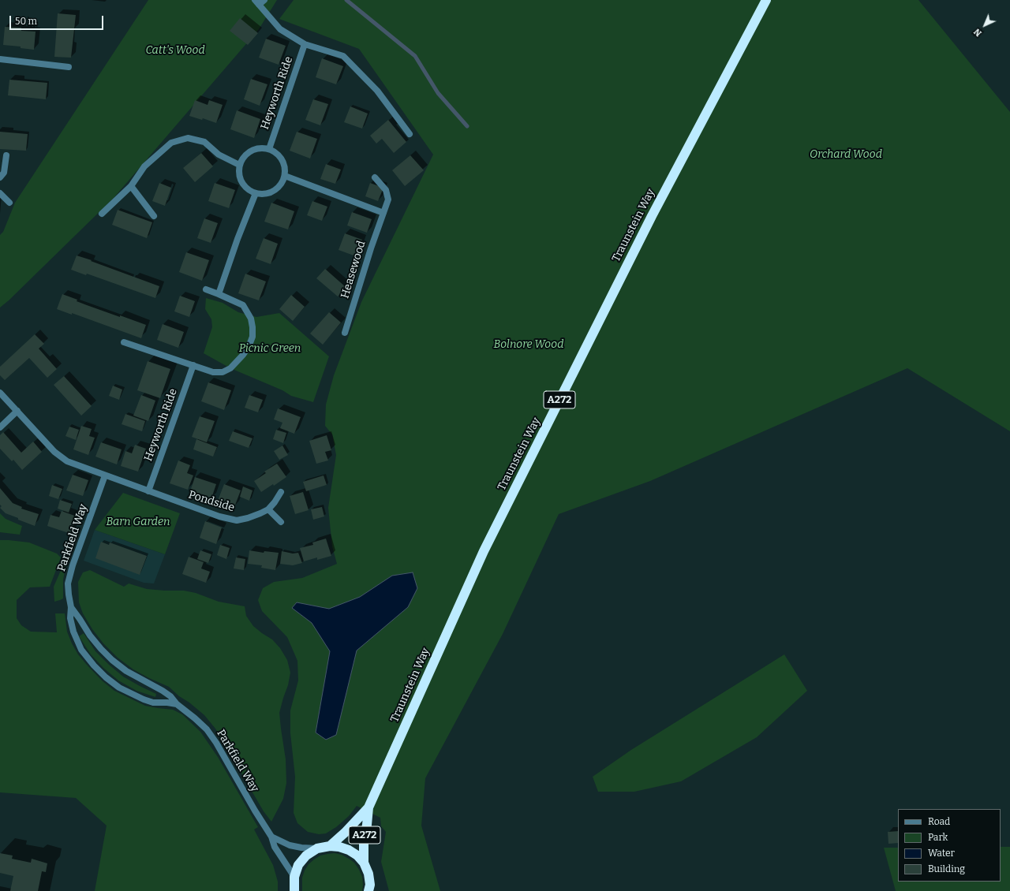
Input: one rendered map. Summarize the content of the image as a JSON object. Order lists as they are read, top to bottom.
{
  "streets": {
    "highway": ["Traunstein Way", "A272"],
    "street": [
      "Heyworth Ride",
      "Heasewood",
      "Pondside",
      "Parkfield Way"
    ]
  },
  "crossings": [
    ["Heyworth Ride", "Pondside"]
  ],
  "parks": [
    "Catt's Wood",
    "Orchard Wood",
    "Bolnore Wood",
    "Picnic Green",
    "Barn Garden"
  ],
  "legend": [
    "Road",
    "Park",
    "Water",
    "Building"
  ],
  "scale_bar": "50 m",
  "north": "bottom left"
}
